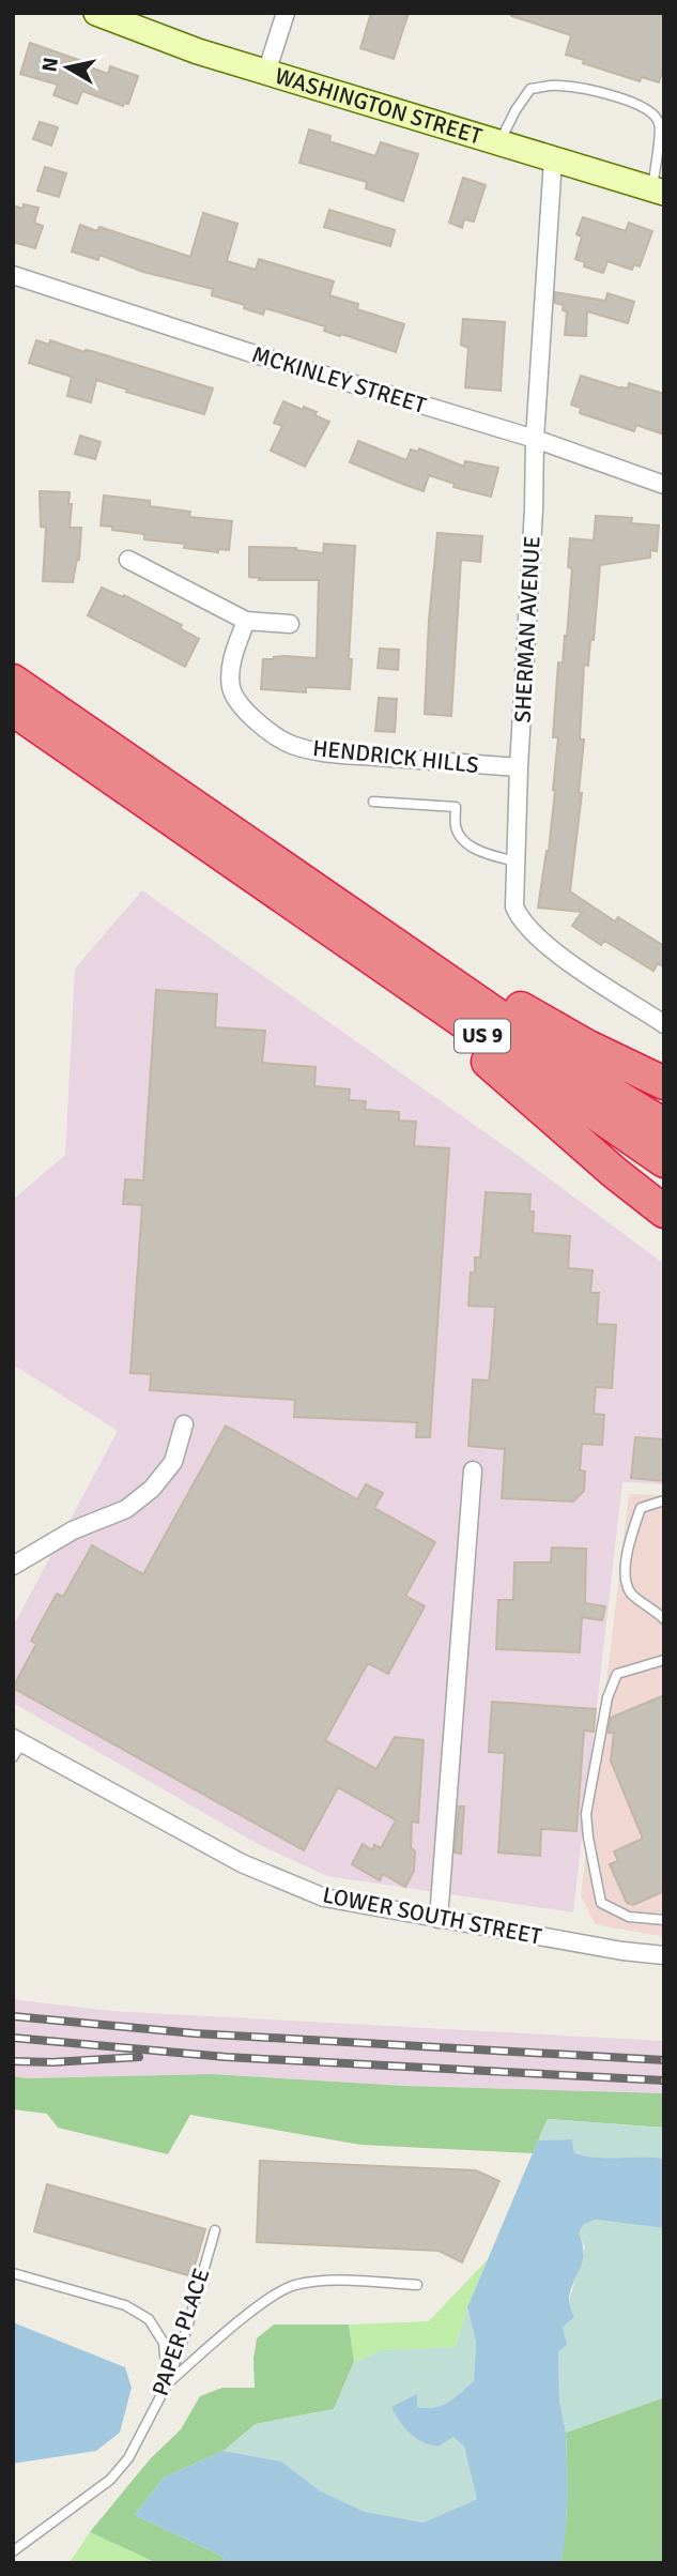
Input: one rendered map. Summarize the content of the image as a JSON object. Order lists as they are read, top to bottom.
{
  "streets": {
    "highway": ["US 9"],
    "street": [
      "WASHINGTON STREET",
      "MCKINLEY STREET",
      "SHERMAN AVENUE",
      "HENDRICK HILLS",
      "LOWER SOUTH STREET"
    ],
    "lane": ["PAPER PLACE"]
  },
  "crossings": [
    ["WASHINGTON STREET", "SHERMAN AVENUE"],
    ["MCKINLEY STREET", "SHERMAN AVENUE"],
    ["SHERMAN AVENUE", "HENDRICK HILLS"]
  ],
  "north": "left"
}
